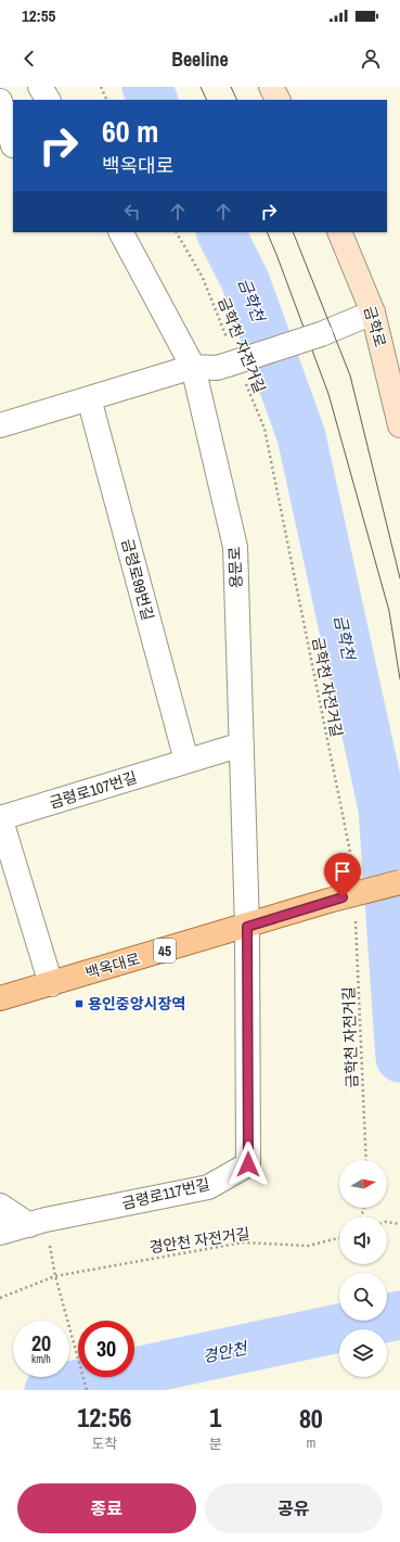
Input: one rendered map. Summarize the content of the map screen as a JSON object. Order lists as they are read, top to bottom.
{
  "streets": {
    "main road": ["금학로", "45", "백옥대로"],
    "street": [
      "용문로",
      "금령로99번길",
      "금령로107번길",
      "금령로117번길"
    ],
    "path": ["금학천 자전거길", "경안천 자전거길"]
  },
  "crossings": [
    ["용문로", "금령로107번길"],
    ["용문로", "백옥대로"],
    ["용문로", "금령로117번길"],
    ["금령로99번길", "금령로107번길"],
    ["백옥대로", "금령로117번길"]
  ],
  "water": ["금학천", "경안천"],
  "places": {
    "transit": ["용인중앙시장역"]
  },
  "north": "right",
  "page": {
    "status": "12:55",
    "header": "Beeline",
    "turn": ["60 m", "백옥대로"],
    "speed": "20 km/h",
    "limit": "30",
    "eta": [
      "12:56",
      "도착",
      "1",
      "분",
      "80",
      "m"
    ],
    "buttons": ["종료", "공유"]
  }
}
